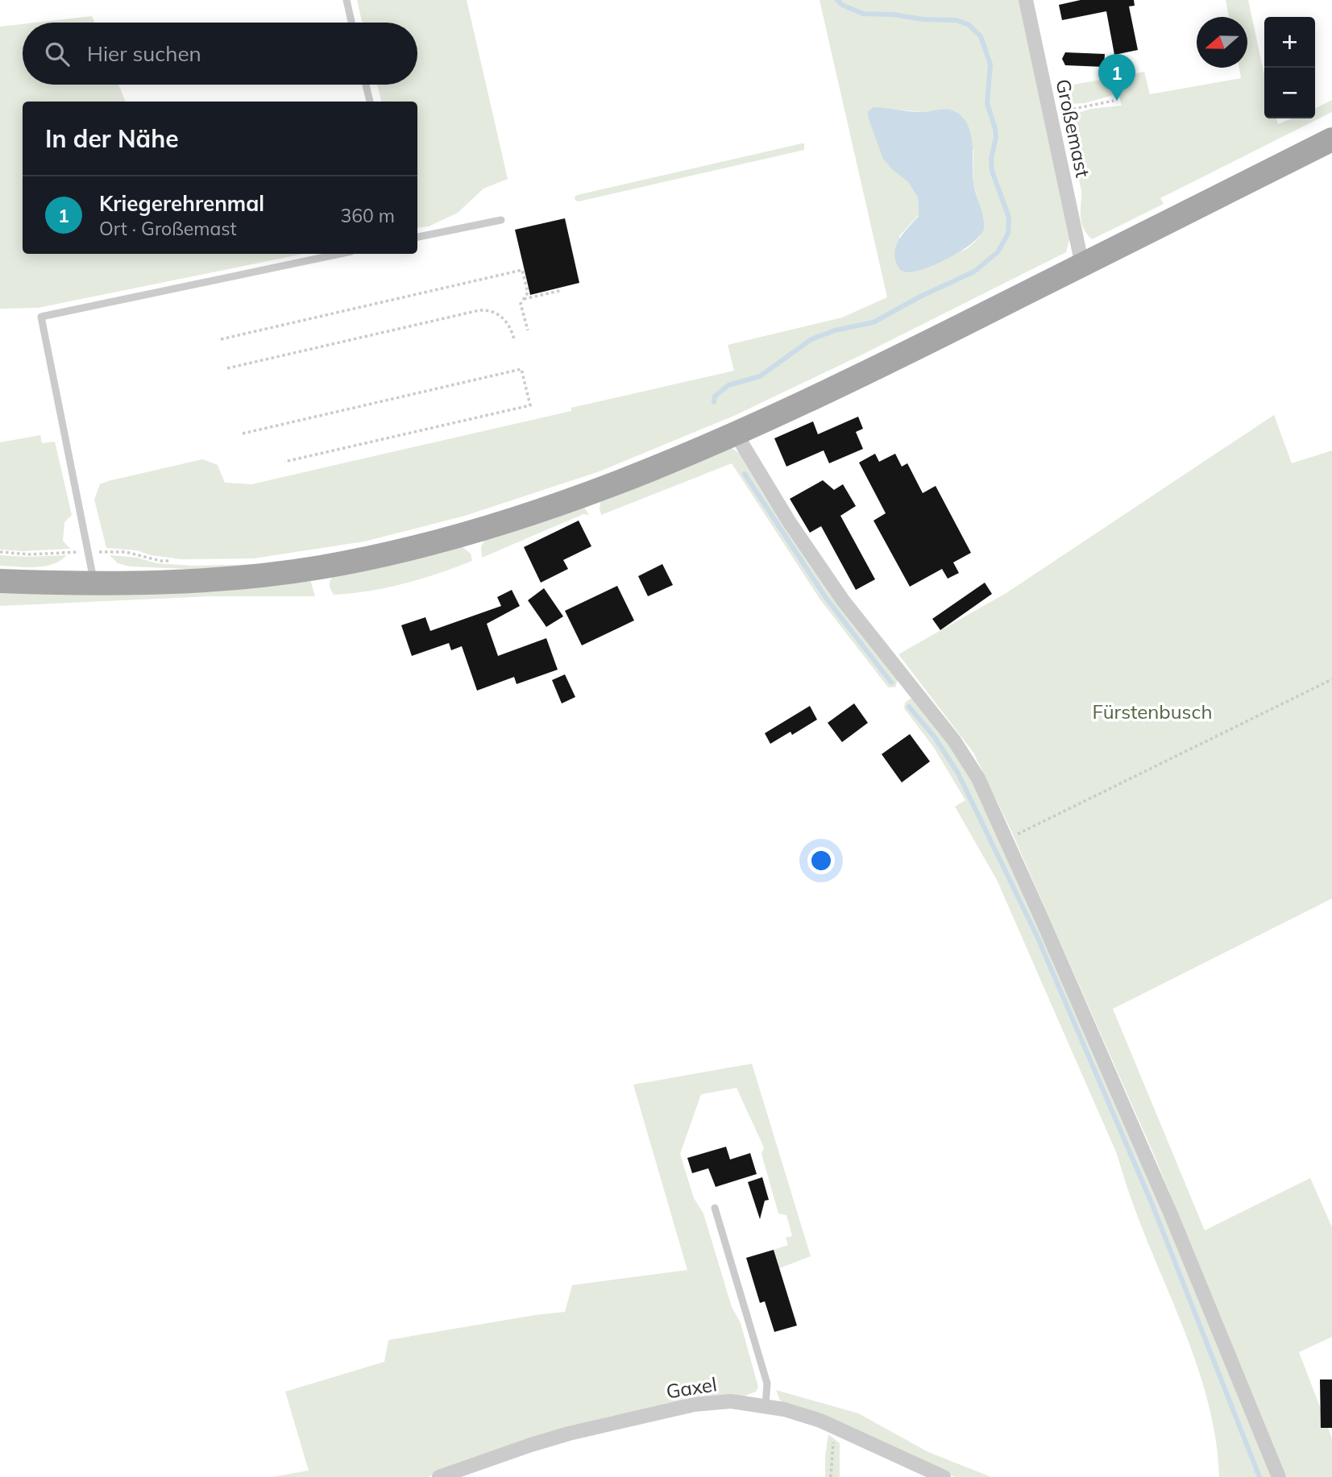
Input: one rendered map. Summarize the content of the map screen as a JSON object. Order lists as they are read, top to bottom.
{
  "streets": {
    "street": ["Großemast", "Gaxel"]
  },
  "parks": ["Fürstenbusch"],
  "north": "left",
  "page": {
    "map_buttons": ["+", "−"],
    "search": "Hier suchen",
    "pins": "1",
    "heading": "In der Nähe",
    "list": [
      {
        "mark": "1",
        "name": "Kriegerehrenmal",
        "note": "Ort · Großemast",
        "value": "360 m"
      }
    ]
  }
}
